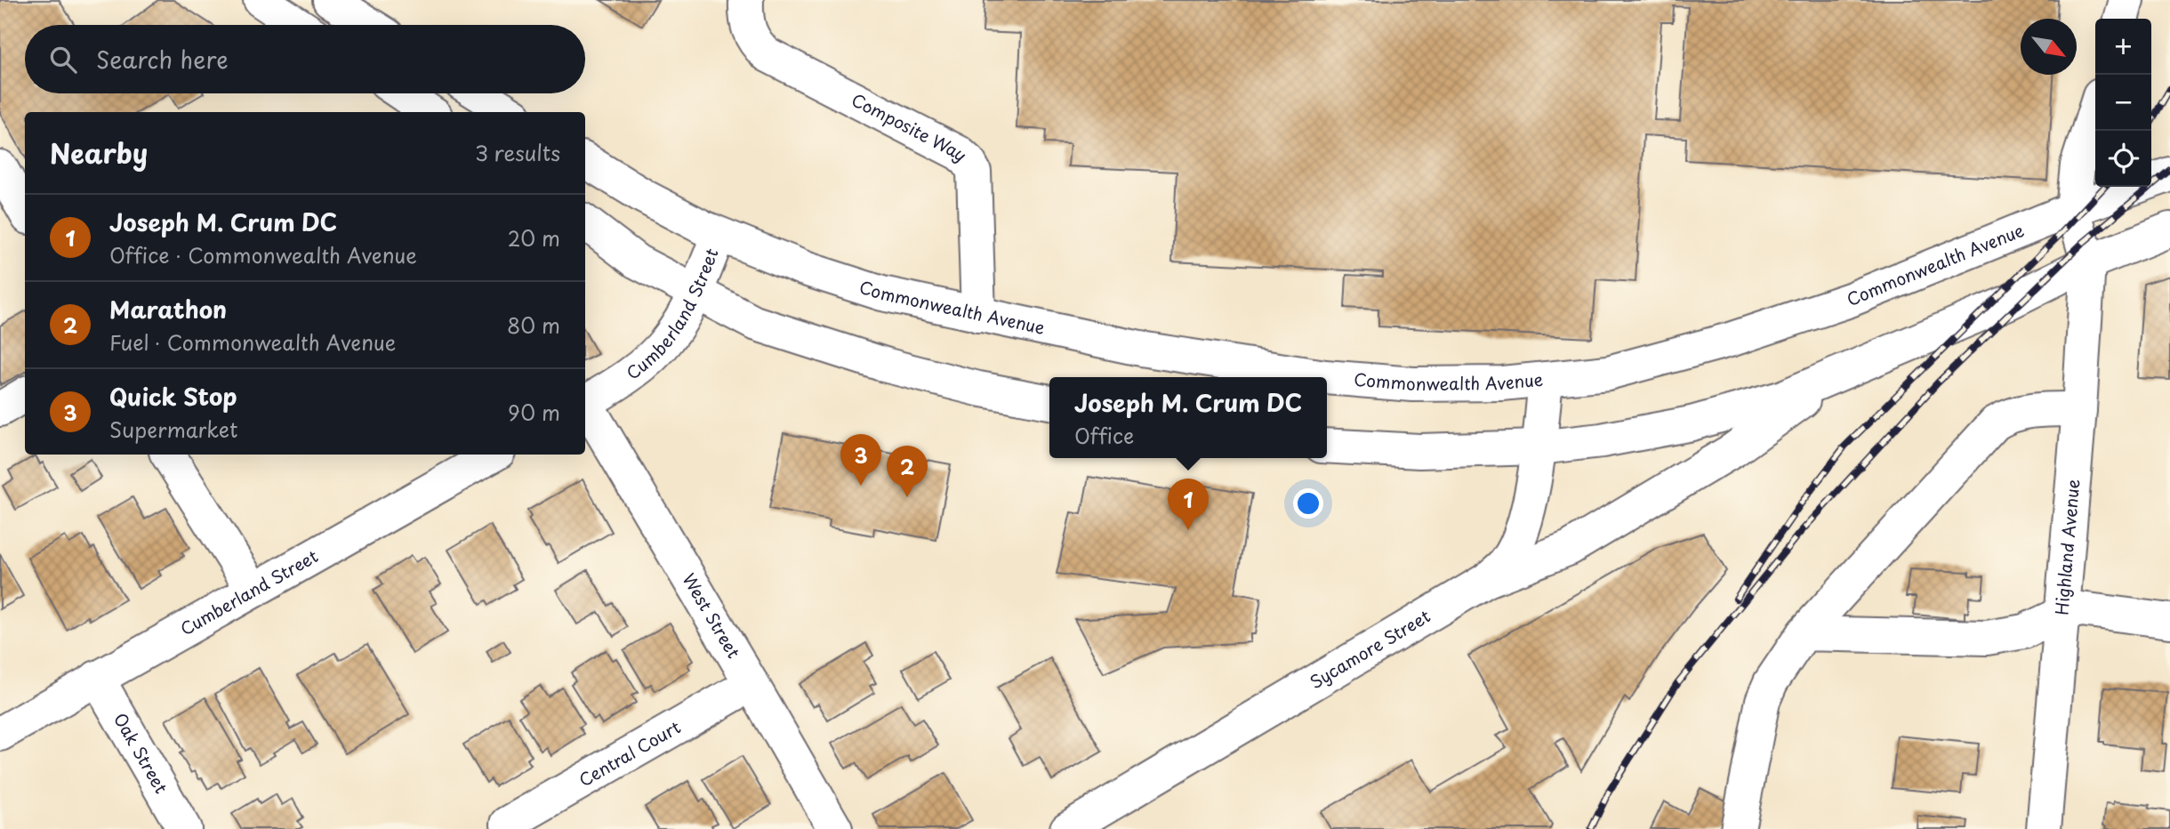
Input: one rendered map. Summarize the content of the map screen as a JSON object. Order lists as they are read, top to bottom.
{
  "streets": {
    "main road": [
      "Composite Way",
      "Commonwealth Avenue",
      "Cumberland Street",
      "Highland Avenue",
      "West Street",
      "Sycamore Street",
      "Oak Street",
      "Central Court"
    ]
  },
  "crossings": [
    ["Composite Way", "Commonwealth Avenue"],
    ["Commonwealth Avenue", "Cumberland Street"],
    ["Commonwealth Avenue", "Highland Avenue"],
    ["Commonwealth Avenue", "Sycamore Street"],
    ["Cumberland Street", "Oak Street"],
    ["West Street", "Central Court"]
  ],
  "north": "bottom right",
  "page": {
    "map_buttons": ["+", "−"],
    "search": "Search here",
    "heading": ["Nearby", "3 results"],
    "list": [
      {
        "mark": "1",
        "name": "Joseph M. Crum DC",
        "note": "Office · Commonwealth Avenue",
        "value": "20 m"
      },
      {
        "mark": "2",
        "name": "Marathon",
        "note": "Fuel · Commonwealth Avenue",
        "value": "80 m"
      },
      {
        "mark": "3",
        "name": "Quick Stop",
        "note": "Supermarket",
        "value": "90 m"
      }
    ],
    "popup": ["Joseph M. Crum DC", "Office"],
    "pins": ["3", "2", "1"]
  }
}
